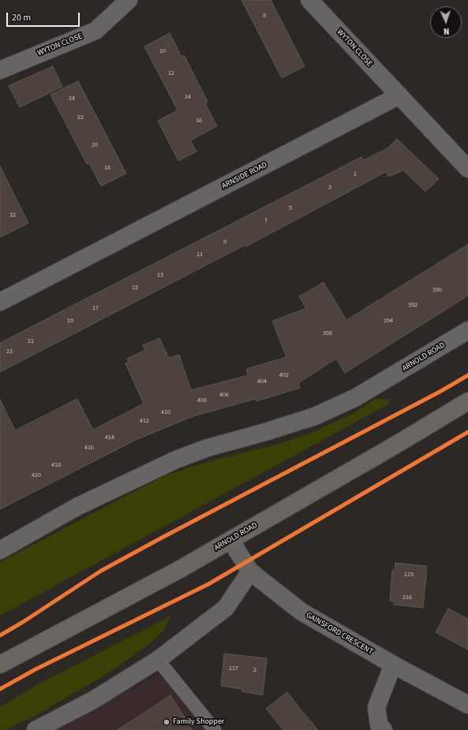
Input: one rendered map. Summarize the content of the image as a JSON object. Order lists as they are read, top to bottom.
{
  "streets": {
    "main road": ["ARNOLD ROAD"],
    "street": ["WYTON CLOSE", "ARNSIDE ROAD", "GAINSFORD CRESCENT"]
  },
  "crossings": [
    ["WYTON CLOSE", "ARNSIDE ROAD"],
    ["ARNOLD ROAD", "GAINSFORD CRESCENT"]
  ],
  "places": ["Family Shopper"],
  "house_numbers": [
    "8",
    "10",
    "12",
    "14",
    "24",
    "22",
    "16",
    "20",
    "18",
    "1",
    "3",
    "5",
    "32",
    "7",
    "9",
    "11",
    "13",
    "15",
    "390",
    "392",
    "17",
    "19",
    "394",
    "398",
    "21",
    "23",
    "402",
    "404",
    "406",
    "408",
    "410",
    "412",
    "414",
    "416",
    "418",
    "420",
    "115",
    "216",
    "117",
    "2"
  ],
  "scale_bar": "20 m",
  "north": "bottom"
}
